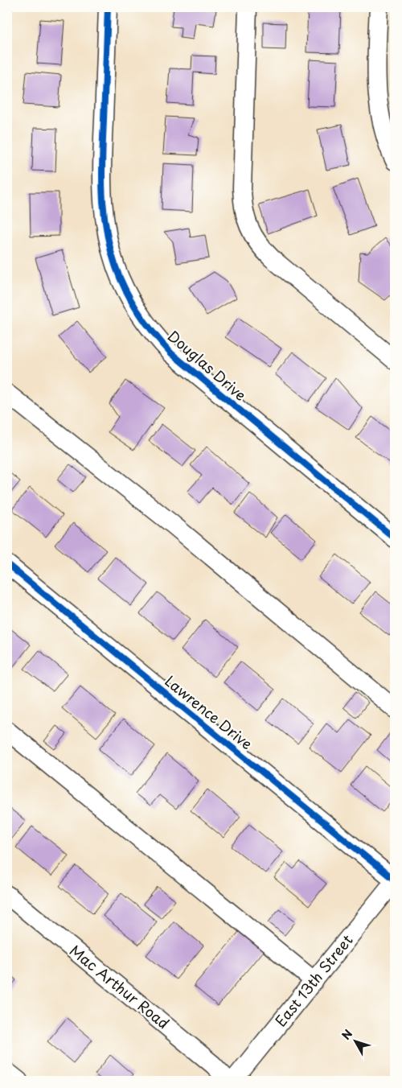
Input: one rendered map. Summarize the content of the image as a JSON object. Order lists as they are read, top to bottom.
{
  "streets": {
    "street": [
      "Douglas Drive",
      "Lawrence Drive",
      "East 13th Street",
      "Mac Arthur Road"
    ]
  },
  "crossings": [
    ["Lawrence Drive", "East 13th Street"]
  ],
  "north": "top left"
}
